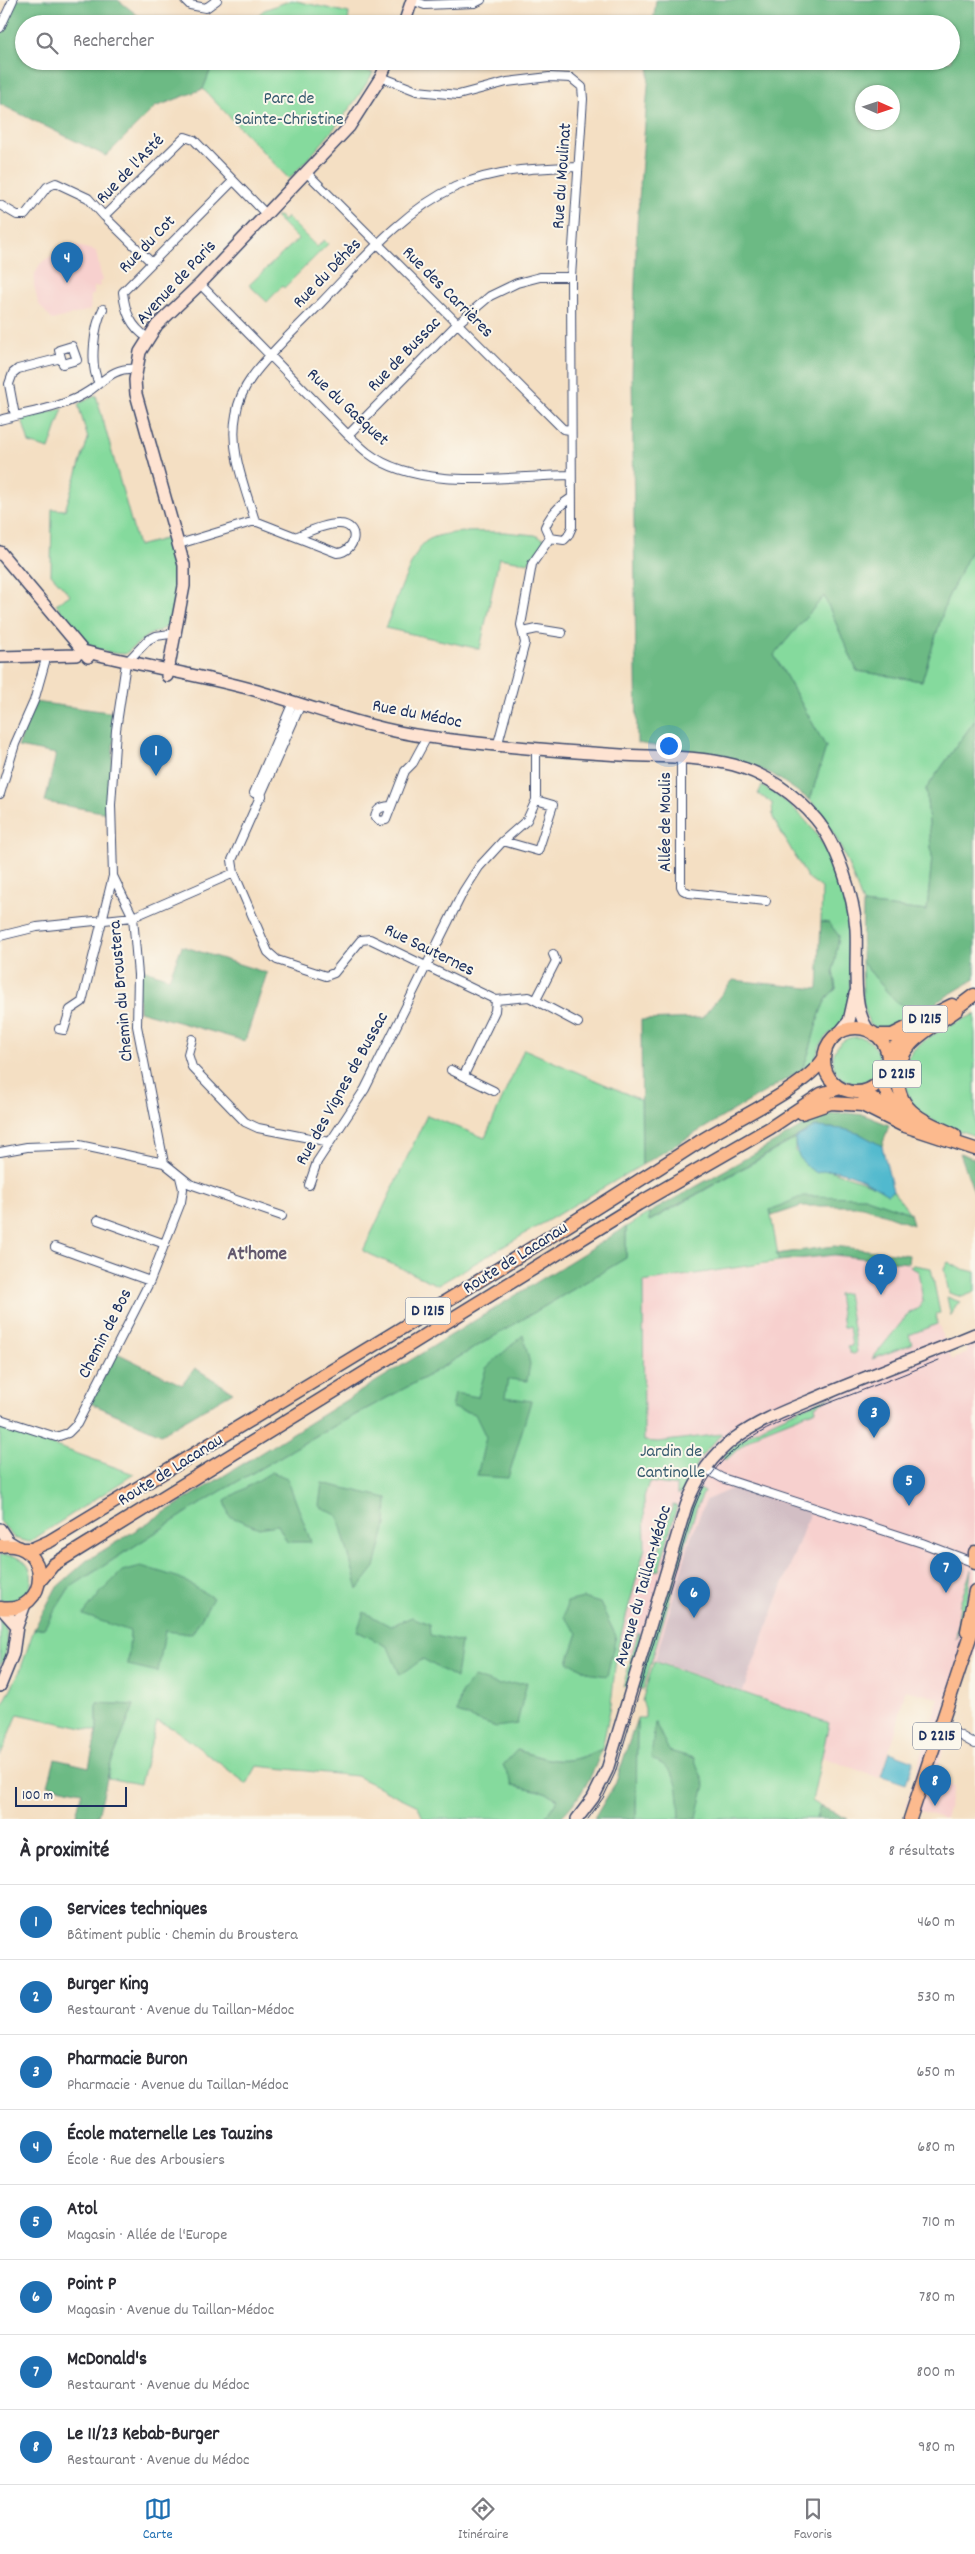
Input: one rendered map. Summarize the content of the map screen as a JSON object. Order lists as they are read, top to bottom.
{
  "streets": {
    "main road": ["D 1215", "D 2215", "Route de Lacanau"],
    "street": [
      "Rue de l'Asté",
      "Rue du Moulinat",
      "Rue du Cot",
      "Rue du Déhès",
      "Avenue de Paris",
      "Rue des Carrières",
      "Rue de Bussac",
      "Rue du Gasquet",
      "Rue du Médoc",
      "Allée de Moulis",
      "Rue Sauternes",
      "Chemin du Broustera",
      "Rue des Vignes de Bussac",
      "Chemin de Bos",
      "Avenue du Taillan-Médoc"
    ]
  },
  "crossings": [
    ["Rue de l'Asté", "Rue du Cot"],
    ["Rue de l'Asté", "Avenue de Paris"],
    ["Rue du Moulinat", "Rue du Déhès"],
    ["Rue du Moulinat", "Avenue de Paris"],
    ["Rue du Moulinat", "Rue des Carrières"],
    ["Rue du Moulinat", "Rue de Bussac"],
    ["Rue du Moulinat", "Rue du Gasquet"],
    ["Rue du Cot", "Avenue de Paris"],
    ["Rue du Déhès", "Rue des Carrières"],
    ["Rue du Déhès", "Rue du Gasquet"],
    ["Avenue de Paris", "Rue des Carrières"],
    ["Avenue de Paris", "Rue du Gasquet"],
    ["Avenue de Paris", "Rue du Médoc"],
    ["Rue des Carrières", "Rue de Bussac"],
    ["Rue de Bussac", "Rue du Gasquet"],
    ["Rue du Médoc", "Allée de Moulis"],
    ["Rue du Médoc", "Rue Sauternes"],
    ["Rue du Médoc", "Chemin du Broustera"],
    ["Rue du Médoc", "D 1215"],
    ["Rue du Médoc", "D 2215"],
    ["Rue du Médoc", "Rue des Vignes de Bussac"],
    ["Rue du Médoc", "Route de Lacanau"],
    ["Rue Sauternes", "Rue des Vignes de Bussac"],
    ["D 1215", "D 2215"],
    ["D 1215", "Route de Lacanau"],
    ["D 2215", "Route de Lacanau"]
  ],
  "districts": ["At'home"],
  "parks": ["Parc de Sainte-Christine", "Jardin de Cantinolle"],
  "scale_bar": "100 m",
  "north": "right",
  "page": {
    "search": "Rechercher",
    "pins": [
      "4",
      "1",
      "2",
      "3",
      "5",
      "7",
      "6",
      "8"
    ],
    "scale": "100 m",
    "heading": ["À proximité", "8 résultats"],
    "list": [
      {
        "mark": "1",
        "name": "Services techniques",
        "note": "Bâtiment public · Chemin du Broustera",
        "value": "460 m"
      },
      {
        "mark": "2",
        "name": "Burger King",
        "note": "Restaurant · Avenue du Taillan-Médoc",
        "value": "530 m"
      },
      {
        "mark": "3",
        "name": "Pharmacie Buron",
        "note": "Pharmacie · Avenue du Taillan-Médoc",
        "value": "650 m"
      },
      {
        "mark": "4",
        "name": "École maternelle Les Tauzins",
        "note": "École · Rue des Arbousiers",
        "value": "680 m"
      },
      {
        "mark": "5",
        "name": "Atol",
        "note": "Magasin · Allée de l'Europe",
        "value": "710 m"
      },
      {
        "mark": "6",
        "name": "Point P",
        "note": "Magasin · Avenue du Taillan-Médoc",
        "value": "780 m"
      },
      {
        "mark": "7",
        "name": "McDonald's",
        "note": "Restaurant · Avenue du Médoc",
        "value": "800 m"
      },
      {
        "mark": "8",
        "name": "Le 11/23 Kebab-Burger",
        "note": "Restaurant · Avenue du Médoc",
        "value": "980 m"
      }
    ],
    "nav": ["Carte", "Itinéraire", "Favoris"]
  }
}
